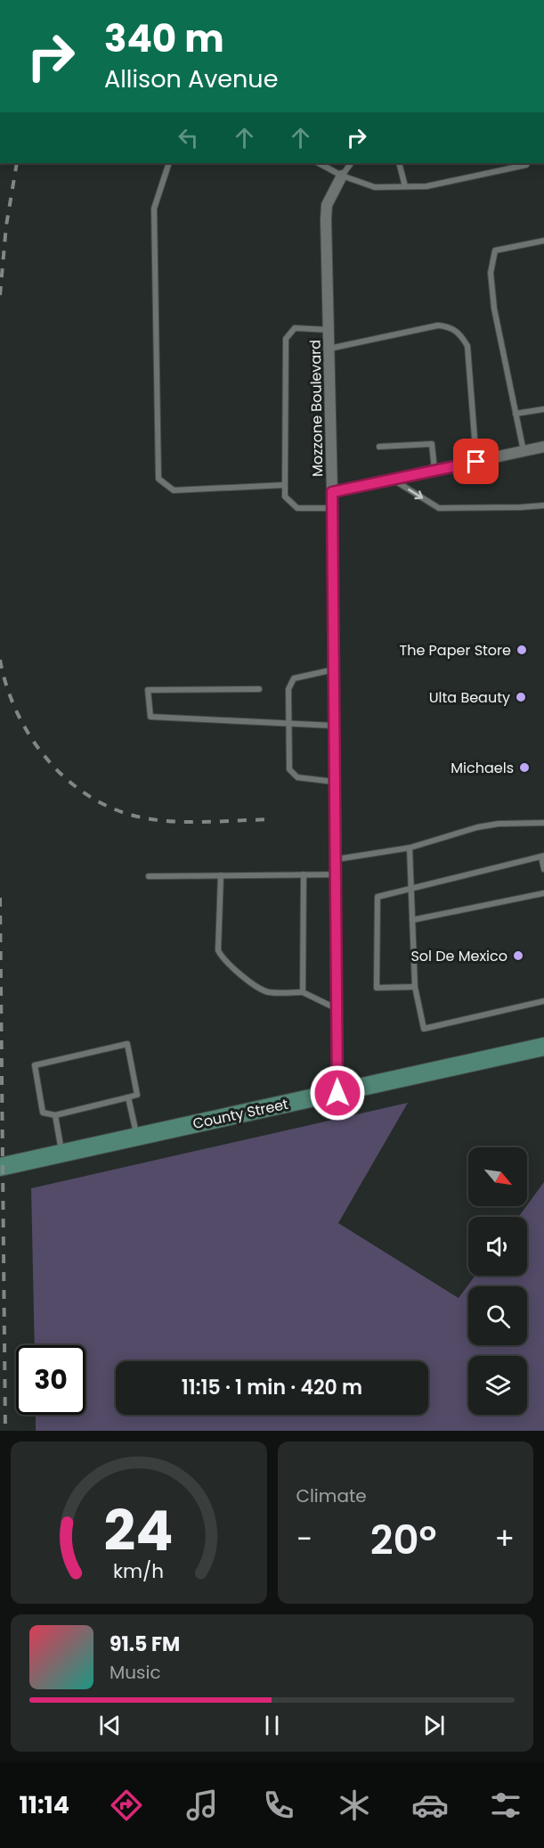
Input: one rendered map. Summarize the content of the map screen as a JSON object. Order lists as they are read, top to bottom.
{
  "streets": {
    "main road": ["County Street"],
    "street": ["Mozzone Boulevard"]
  },
  "crossings": [
    ["Mozzone Boulevard", "County Street"]
  ],
  "places": [
    "The Paper Store",
    "Ulta Beauty",
    "Michaels",
    "Sol De Mexico"
  ],
  "north": "bottom right",
  "page": {
    "turn": ["340 m", "Allison Avenue"],
    "limit": "30",
    "trip": "11:15 · 1 min · 420 m",
    "tile": "Climate",
    "heat": ["−", "20°", "+"],
    "song": ["91.5 FM", "Music"],
    "tabs": "11:14",
    "gauge": ["24", "km/h"]
  }
}
